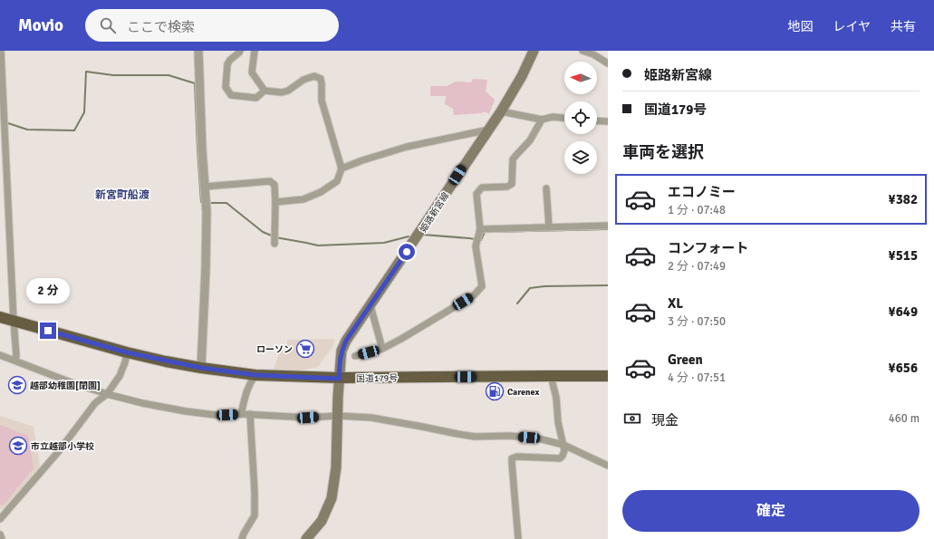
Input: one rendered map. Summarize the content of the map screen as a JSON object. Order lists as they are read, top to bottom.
{
  "streets": {
    "highway": ["国道179号"],
    "main road": ["姫路新宮線"]
  },
  "crossings": [
    ["姫路新宮線", "国道179号"]
  ],
  "districts": ["新宮町船渡"],
  "places": {
    "supermarket": ["ローソン"],
    "school or university": ["越部幼稚園[閉園]", "市立越部小学校"],
    "fuel station": ["Carenex"]
  },
  "north": "left",
  "page": {
    "header": "Movio",
    "search": "ここで検索",
    "nav": ["地図", "レイヤ", "共有"],
    "banner": ["姫路新宮線", "国道179号"],
    "heading": "車両を選択",
    "list": [
      {
        "name": "エコノミー",
        "note": "1 分 · 07:48",
        "value": "¥382"
      },
      {
        "name": "コンフォート",
        "note": "2 分 · 07:49",
        "value": "¥515"
      },
      {
        "name": "XL",
        "note": "3 分 · 07:50",
        "value": "¥649"
      },
      {
        "name": "Green",
        "note": "4 分 · 07:51",
        "value": "¥656"
      }
    ],
    "bubble": "2 分",
    "pay": ["現金", "460 m"],
    "buttons": "確定"
  }
}
